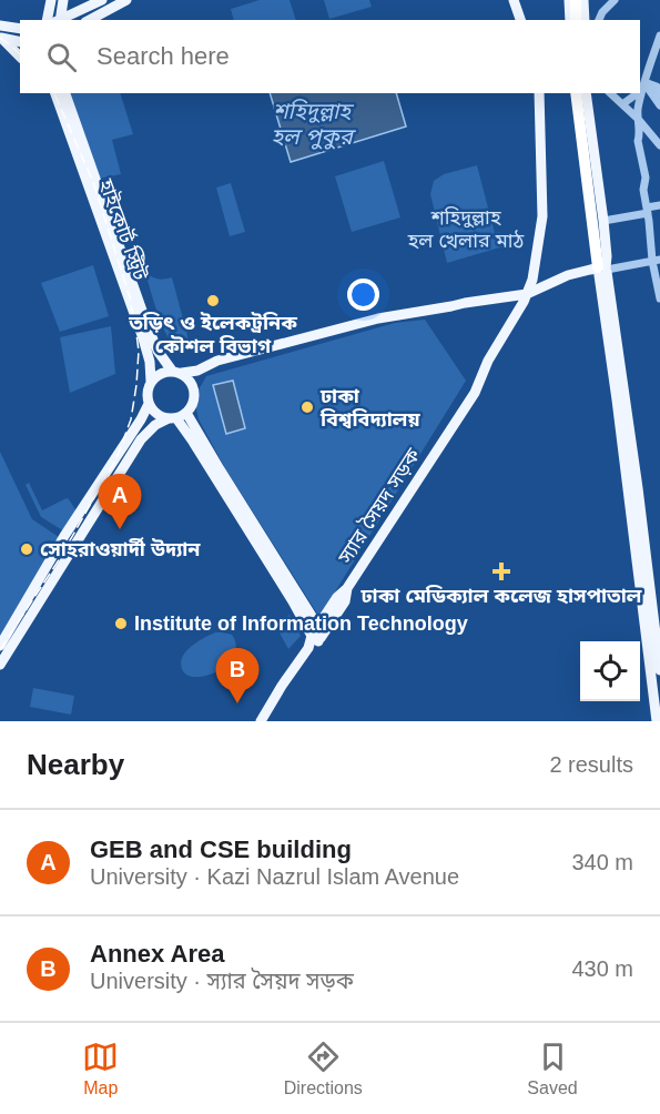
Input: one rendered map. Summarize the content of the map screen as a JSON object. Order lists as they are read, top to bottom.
{
  "streets": {
    "main road": ["হাইকোর্ট স্ট্রিট", "স্যার সৈয়দ সড়ক"]
  },
  "water": ["শহিদুল্লাহ হল পুকুর"],
  "parks": ["শহিদুল্লাহ হল খেলার মাঠ"],
  "places": {
    "other": [
      "তড়িৎ ও ইলেকট্রনিক কৌশল বিভাগ",
      "ঢাকা বিশ্ববিদ্যালয়",
      "সোহরাওয়ার্দী উদ্যান",
      "Institute of Information Technology"
    ],
    "health": ["ঢাকা মেডিক্যাল কলেজ হাসপাতাল"]
  },
  "page": {
    "search": "Search here",
    "pins": ["A", "B"],
    "heading": ["Nearby", "2 results"],
    "list": [
      {
        "mark": "A",
        "name": "GEB and CSE building",
        "note": "University · Kazi Nazrul Islam Avenue",
        "value": "340 m"
      },
      {
        "mark": "B",
        "name": "Annex Area",
        "note": "University · স্যার সৈয়দ সড়ক",
        "value": "430 m"
      }
    ],
    "nav": ["Map", "Directions", "Saved"]
  }
}
